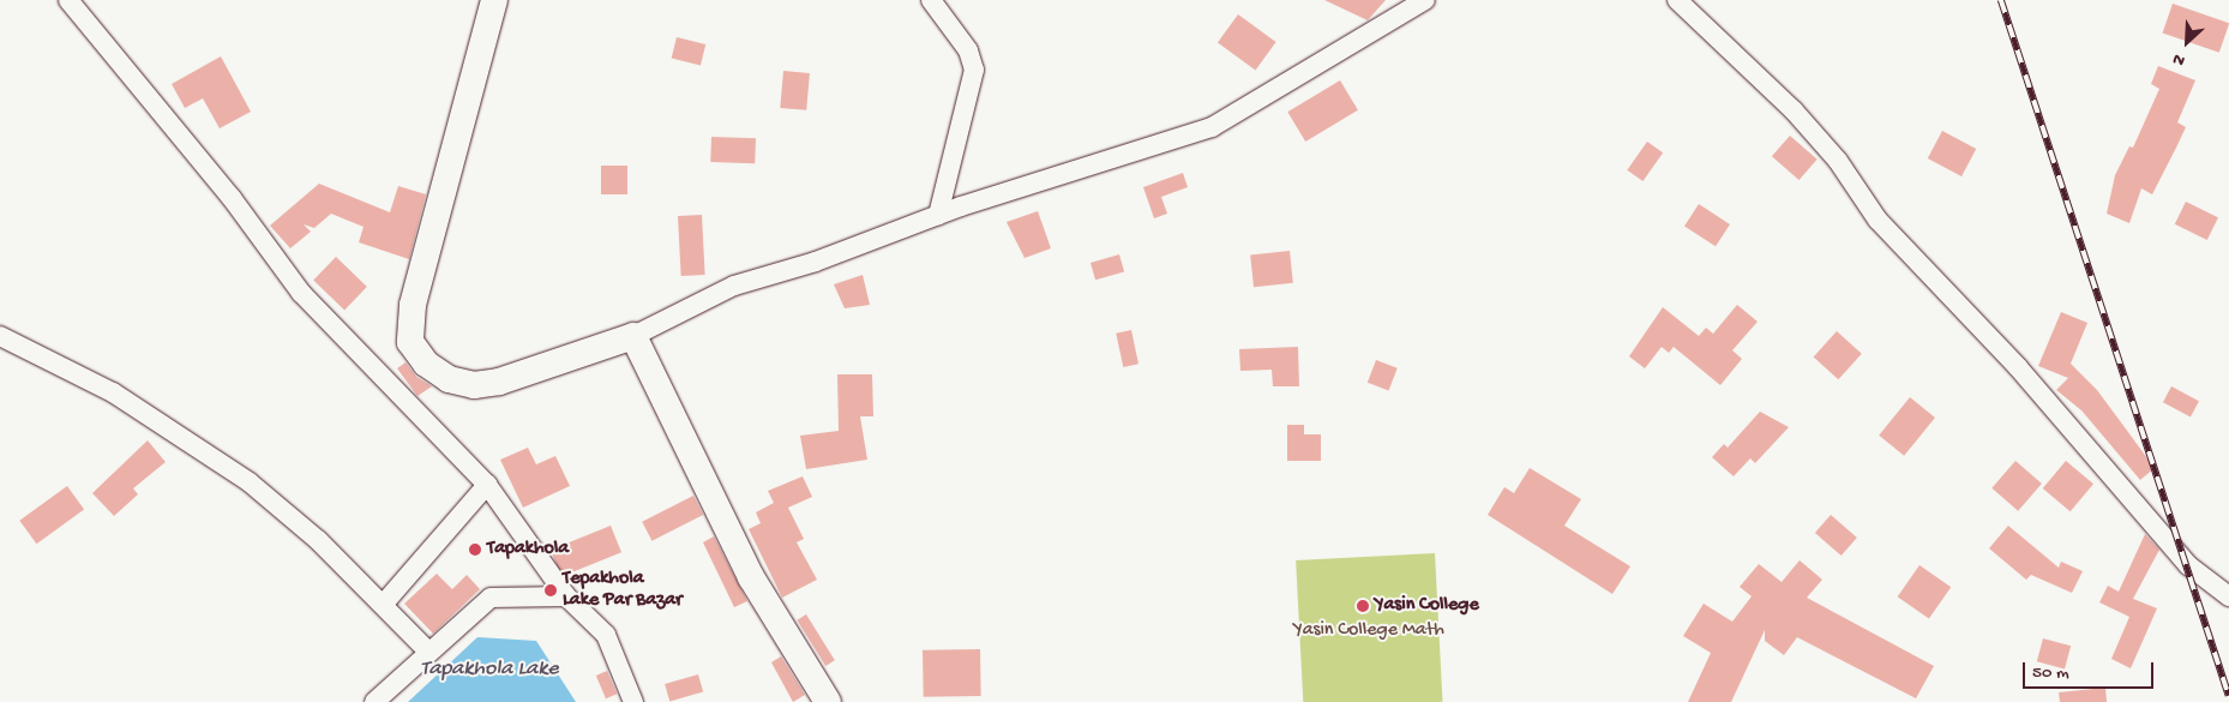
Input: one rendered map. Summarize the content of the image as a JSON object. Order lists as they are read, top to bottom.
{
  "water": ["Tapakhola Lake"],
  "parks": ["Yasin College Math"],
  "places": ["Tapakhola", "Tepakhola Lake Par Bazar", "Yasin College"],
  "scale_bar": "50 m",
  "north": "bottom left"
}
